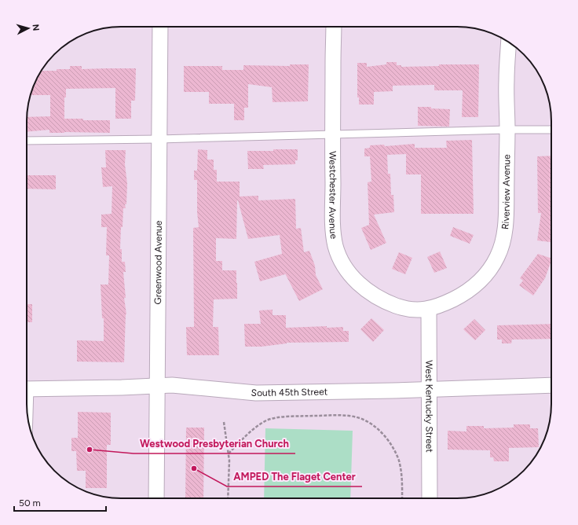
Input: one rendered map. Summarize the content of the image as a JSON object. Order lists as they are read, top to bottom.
{
  "streets": {
    "street": [
      "Riverview Avenue",
      "Westchester Avenue",
      "Greenwood Avenue",
      "South 45th Street",
      "West Kentucky Street"
    ]
  },
  "crossings": [
    ["Riverview Avenue", "Westchester Avenue"],
    ["Riverview Avenue", "West Kentucky Street"],
    ["Westchester Avenue", "West Kentucky Street"],
    ["Greenwood Avenue", "South 45th Street"],
    ["South 45th Street", "West Kentucky Street"]
  ],
  "places": ["Westwood Presbyterian Church", "AMPED The Flaget Center"],
  "scale_bar": "50 m",
  "north": "right"
}
